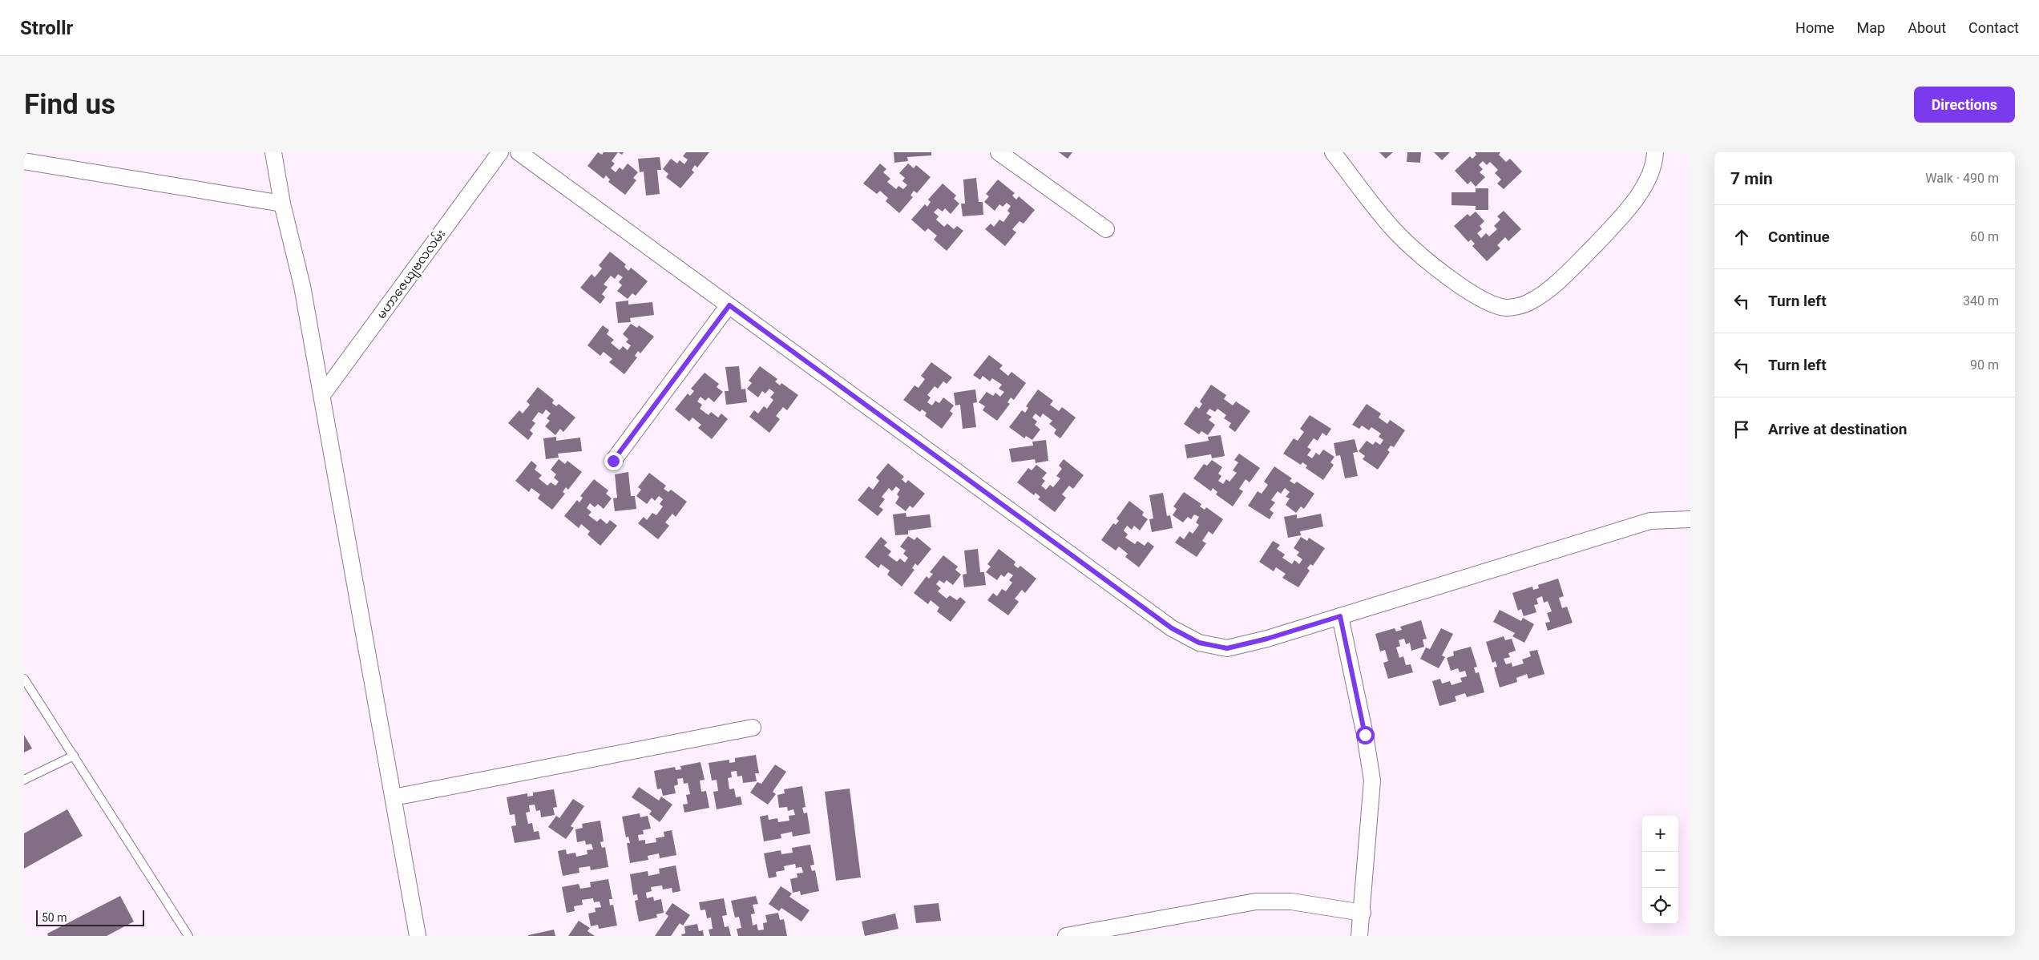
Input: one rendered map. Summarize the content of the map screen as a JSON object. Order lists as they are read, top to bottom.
{
  "streets": {
    "street": ["မဟာဇေယျဗလလမ်း"]
  },
  "scale_bar": "50 m",
  "page": {
    "header": "Strollr",
    "nav": [
      "Home",
      "Map",
      "About",
      "Contact"
    ],
    "buttons": "Directions",
    "title": "Find us",
    "heading": ["7 min", "Walk · 490 m"],
    "list": [
      ["Continue", "60 m"],
      ["Turn left", "340 m"],
      ["Turn left", "90 m"],
      "Arrive at destination"
    ],
    "map_buttons": ["+", "−"],
    "scale": "50 m"
  }
}
